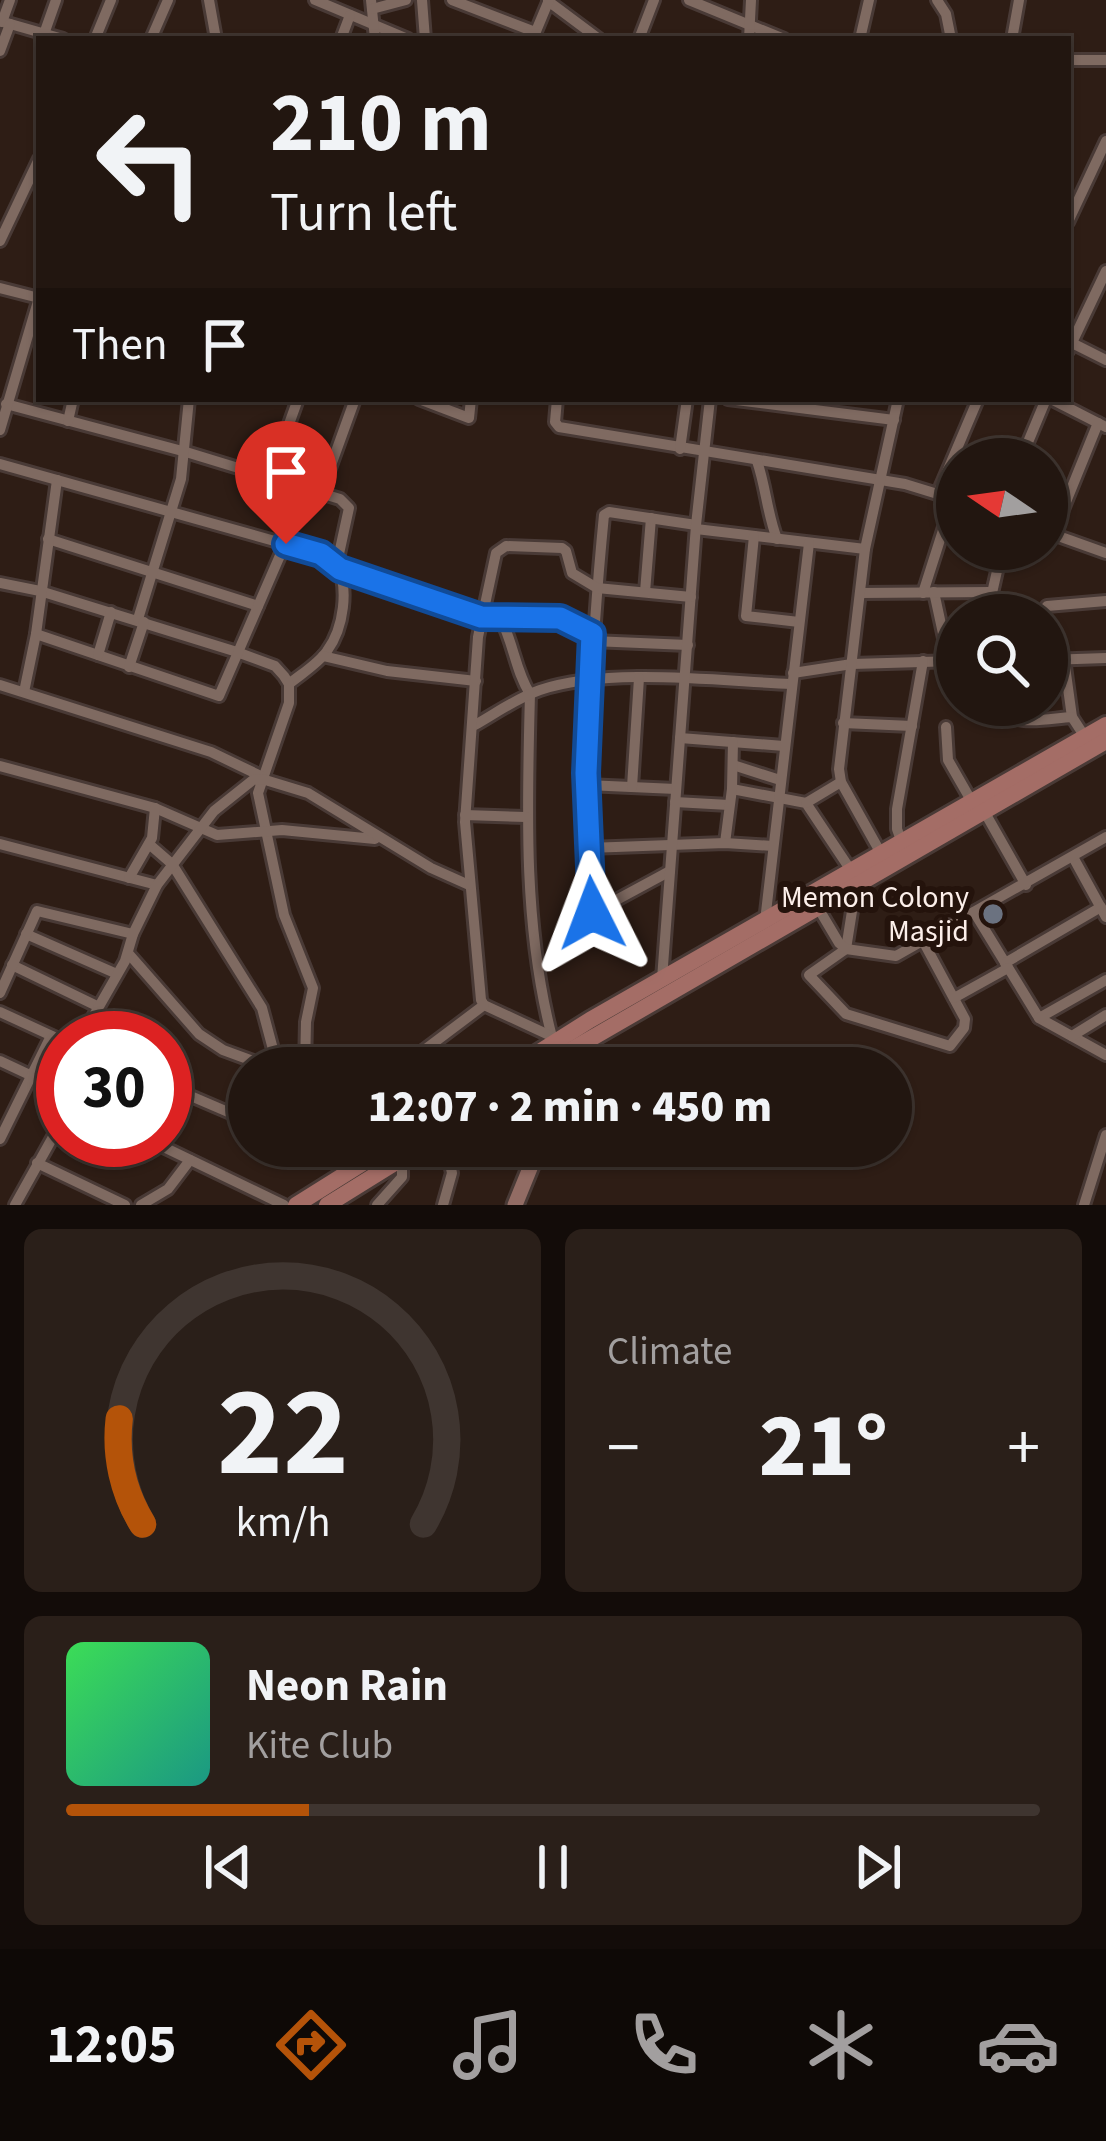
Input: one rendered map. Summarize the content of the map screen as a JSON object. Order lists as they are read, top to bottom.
{
  "places": ["Memon Colony Masjid"],
  "north": "left",
  "page": {
    "turn": ["210 m", "Turn left"],
    "then": "Then",
    "limit": "30",
    "trip": "12:07 · 2 min · 450 m",
    "tile": "Climate",
    "heat": ["−", "21°", "+"],
    "song": ["Neon Rain", "Kite Club"],
    "tabs": "12:05",
    "gauge": ["22", "km/h"]
  }
}
